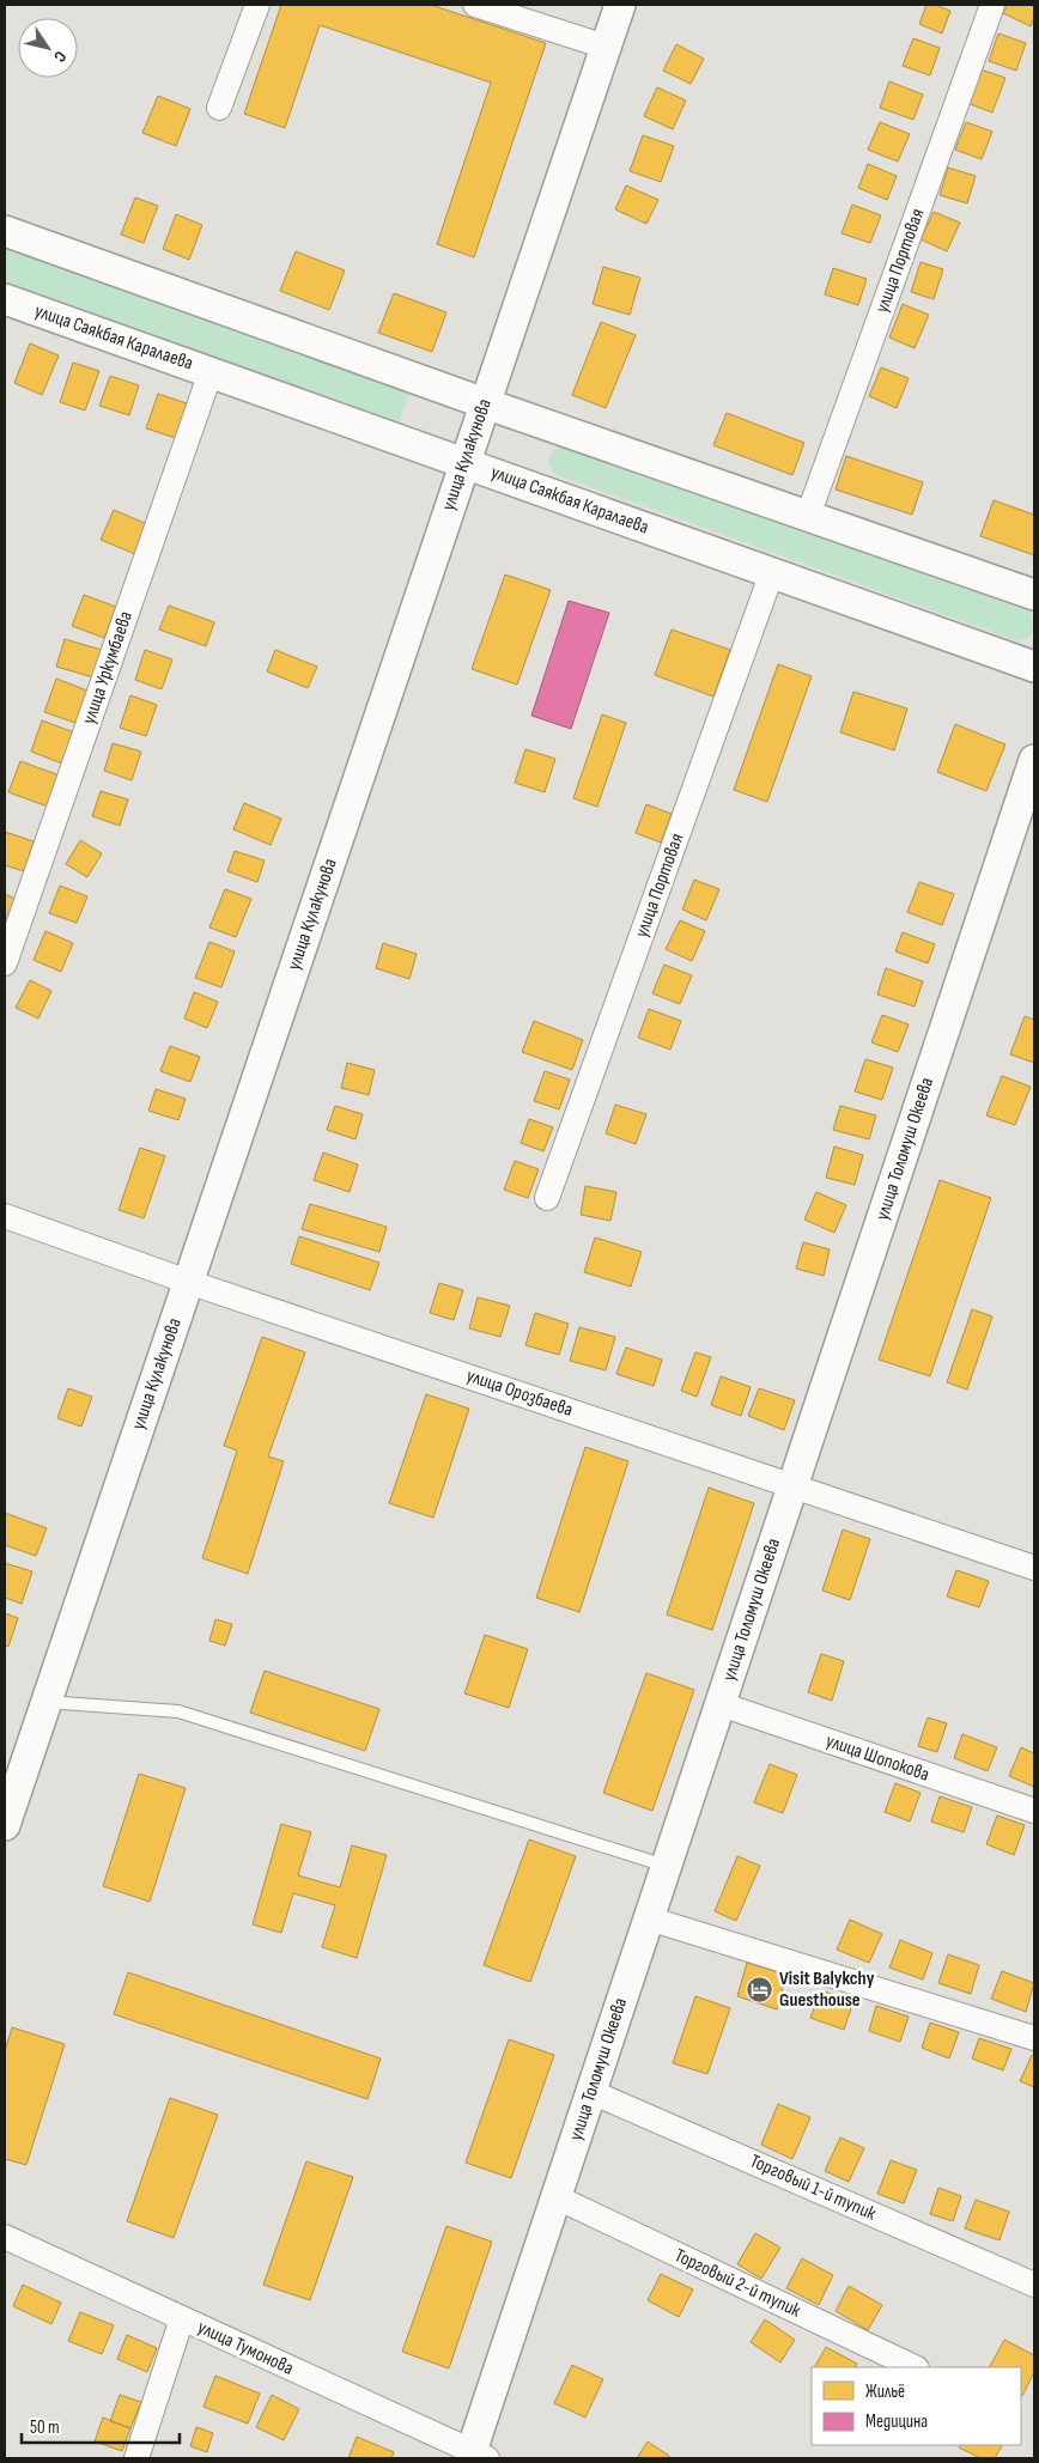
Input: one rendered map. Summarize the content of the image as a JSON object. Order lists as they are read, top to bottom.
{
  "streets": {
    "street": [
      "улица Портовая",
      "улица Саякбая Каралаева",
      "улица Кулакунова",
      "улица Уркумбаева",
      "улица Толомуш Океева",
      "улица Орозбаева",
      "улица Шопокова",
      "Торговый 1-й тупик",
      "Торговый 2-й тупик",
      "улица Тумонова"
    ]
  },
  "crossings": [
    ["улица Портовая", "улица Саякбая Каралаева"],
    ["улица Саякбая Каралаева", "улица Кулакунова"],
    ["улица Саякбая Каралаева", "улица Уркумбаева"],
    ["улица Кулакунова", "улица Орозбаева"],
    ["улица Толомуш Океева", "улица Орозбаева"],
    ["улица Толомуш Океева", "улица Шопокова"],
    ["улица Толомуш Океева", "Торговый 1-й тупик"],
    ["улица Толомуш Океева", "Торговый 2-й тупик"],
    ["улица Толомуш Океева", "улица Тумонова"]
  ],
  "places": {
    "hotel": ["Visit Balykchy Guesthouse"]
  },
  "legend": ["Жильё", "Медицина"],
  "scale_bar": "50 m",
  "north": "bottom right"
}
